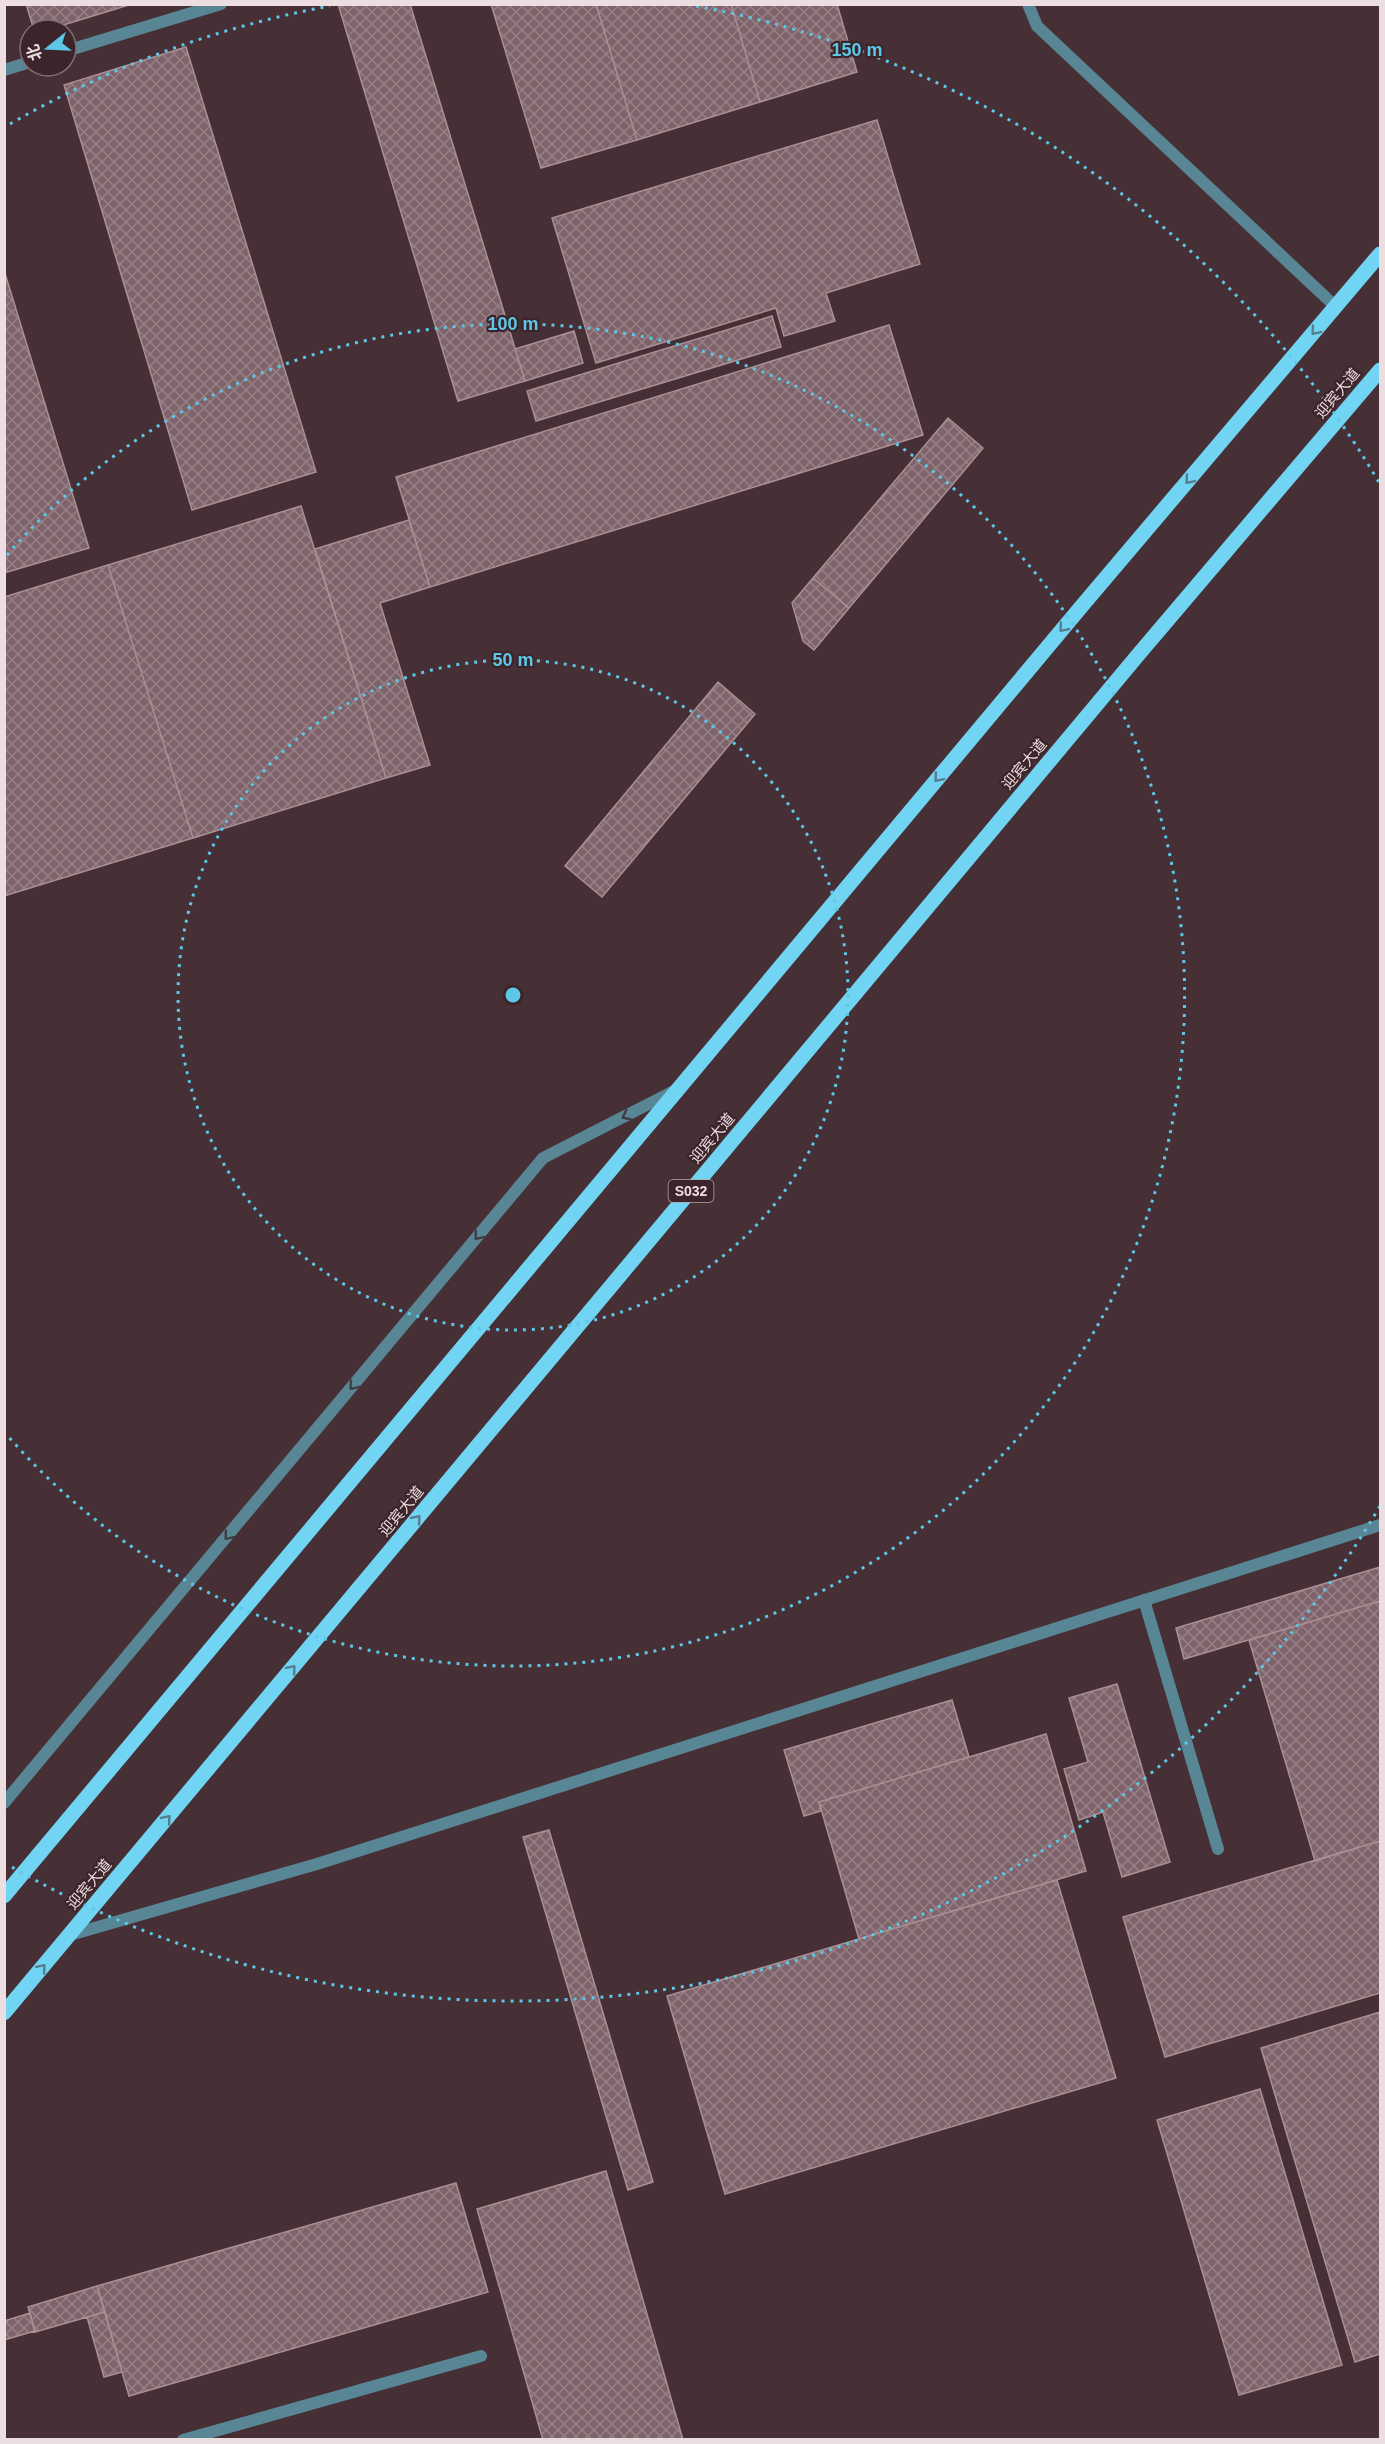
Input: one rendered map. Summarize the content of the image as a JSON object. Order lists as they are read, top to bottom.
{
  "streets": {
    "main road": ["迎宾大道", "S032"]
  },
  "north": "left",
  "rings": ["150 m", "100 m", "50 m"]
}
